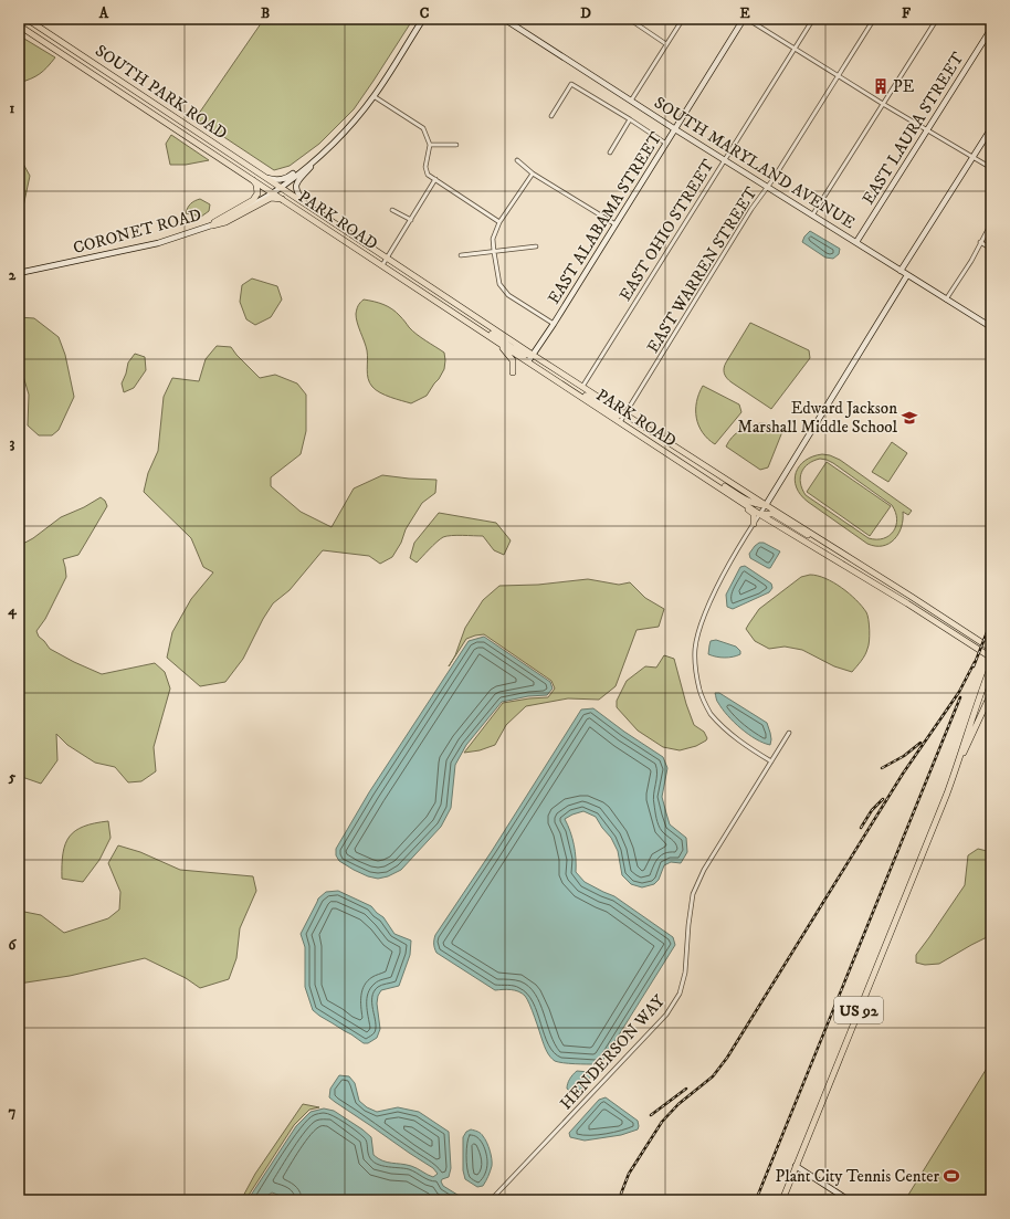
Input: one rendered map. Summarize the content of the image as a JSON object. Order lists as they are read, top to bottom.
{
  "streets": {
    "main road": ["SOUTH PARK ROAD", "PARK ROAD", "US 92"],
    "street": [
      "EAST LAURA STREET",
      "SOUTH MARYLAND AVENUE",
      "EAST ALABAMA STREET",
      "EAST OHIO STREET",
      "CORONET ROAD",
      "EAST WARREN STREET",
      "HENDERSON WAY"
    ]
  },
  "crossings": [
    ["SOUTH PARK ROAD", "PARK ROAD"],
    ["SOUTH PARK ROAD", "CORONET ROAD"],
    ["EAST LAURA STREET", "SOUTH MARYLAND AVENUE"],
    ["SOUTH MARYLAND AVENUE", "EAST ALABAMA STREET"],
    ["SOUTH MARYLAND AVENUE", "EAST OHIO STREET"],
    ["SOUTH MARYLAND AVENUE", "EAST WARREN STREET"],
    ["EAST ALABAMA STREET", "PARK ROAD"],
    ["PARK ROAD", "EAST OHIO STREET"],
    ["PARK ROAD", "CORONET ROAD"],
    ["PARK ROAD", "EAST WARREN STREET"]
  ],
  "places": {
    "building": ["PE"],
    "school or university": ["Edward Jackson Marshall Middle School"],
    "sports": ["Plant City Tennis Center"]
  },
  "grid": {
    "columns": [
      "A",
      "B",
      "C",
      "D",
      "E",
      "F"
    ],
    "rows": [
      "1",
      "2",
      "3",
      "4",
      "5",
      "6",
      "7"
    ]
  }
}
